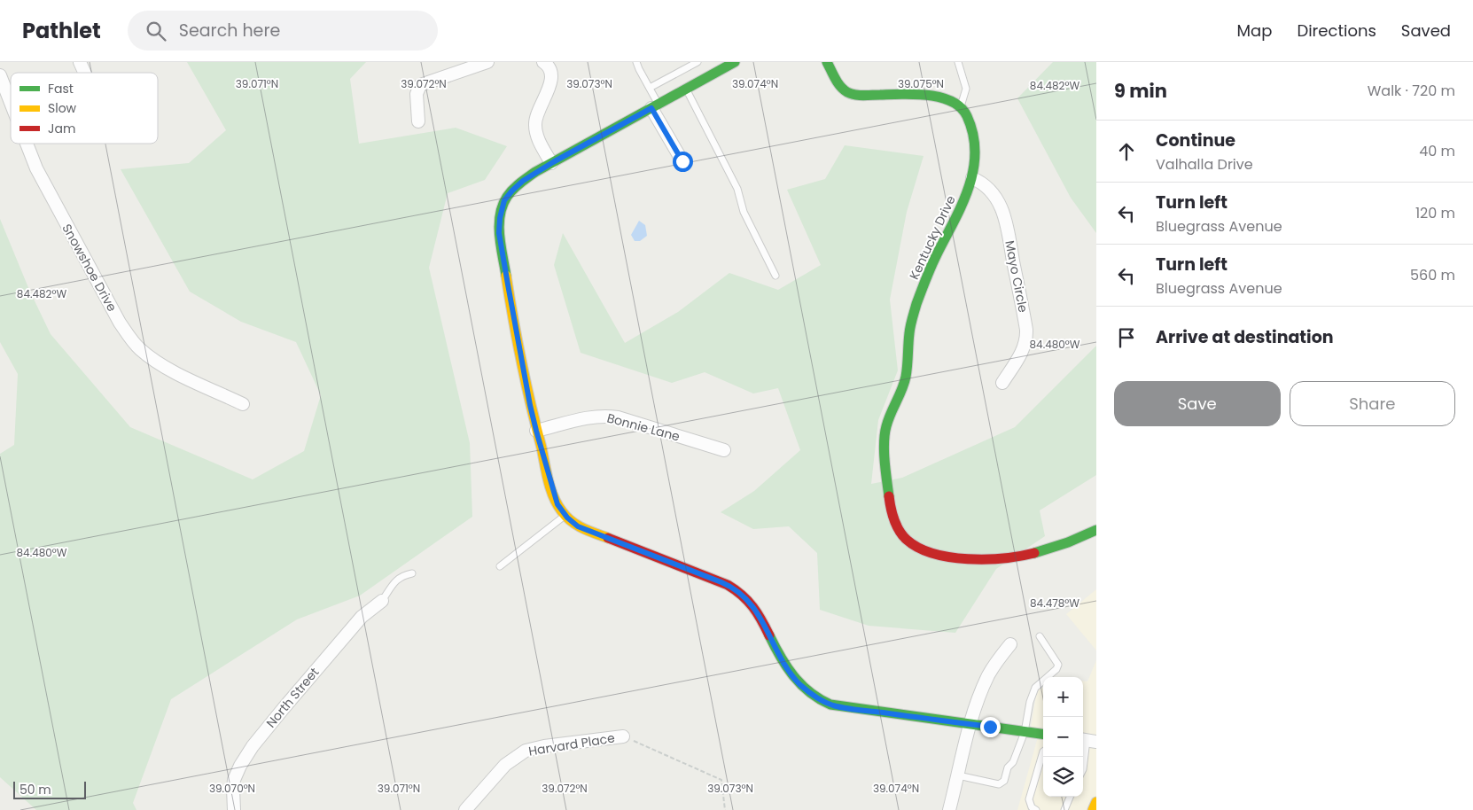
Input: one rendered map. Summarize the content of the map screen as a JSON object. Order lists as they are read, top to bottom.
{
  "streets": {
    "street": [
      "Kentucky Drive",
      "Snowshoe Drive",
      "Mayo Circle",
      "Bonnie Lane",
      "North Street",
      "Harvard Place"
    ]
  },
  "crossings": [
    ["Kentucky Drive", "Mayo Circle"]
  ],
  "legend": ["Fast", "Slow", "Jam"],
  "scale_bar": "50 m",
  "page": {
    "header": "Pathlet",
    "search": "Search here",
    "nav": ["Map", "Directions", "Saved"],
    "heading": ["9 min", "Walk · 720 m"],
    "list": [
      ["Continue", "Valhalla Drive", "40 m"],
      ["Turn left", "Bluegrass Avenue", "120 m"],
      ["Turn left", "Bluegrass Avenue", "560 m"],
      "Arrive at destination"
    ],
    "buttons": ["Save", "Share"],
    "map_buttons": ["+", "−"],
    "scale": "50 m"
  },
  "coordinates": [
    "39.071°N",
    "39.072°N",
    "39.073°N",
    "39.074°N",
    "39.075°N",
    "84.482°W",
    "84.480°W",
    "84.478°W",
    "39.070°N"
  ]
}
